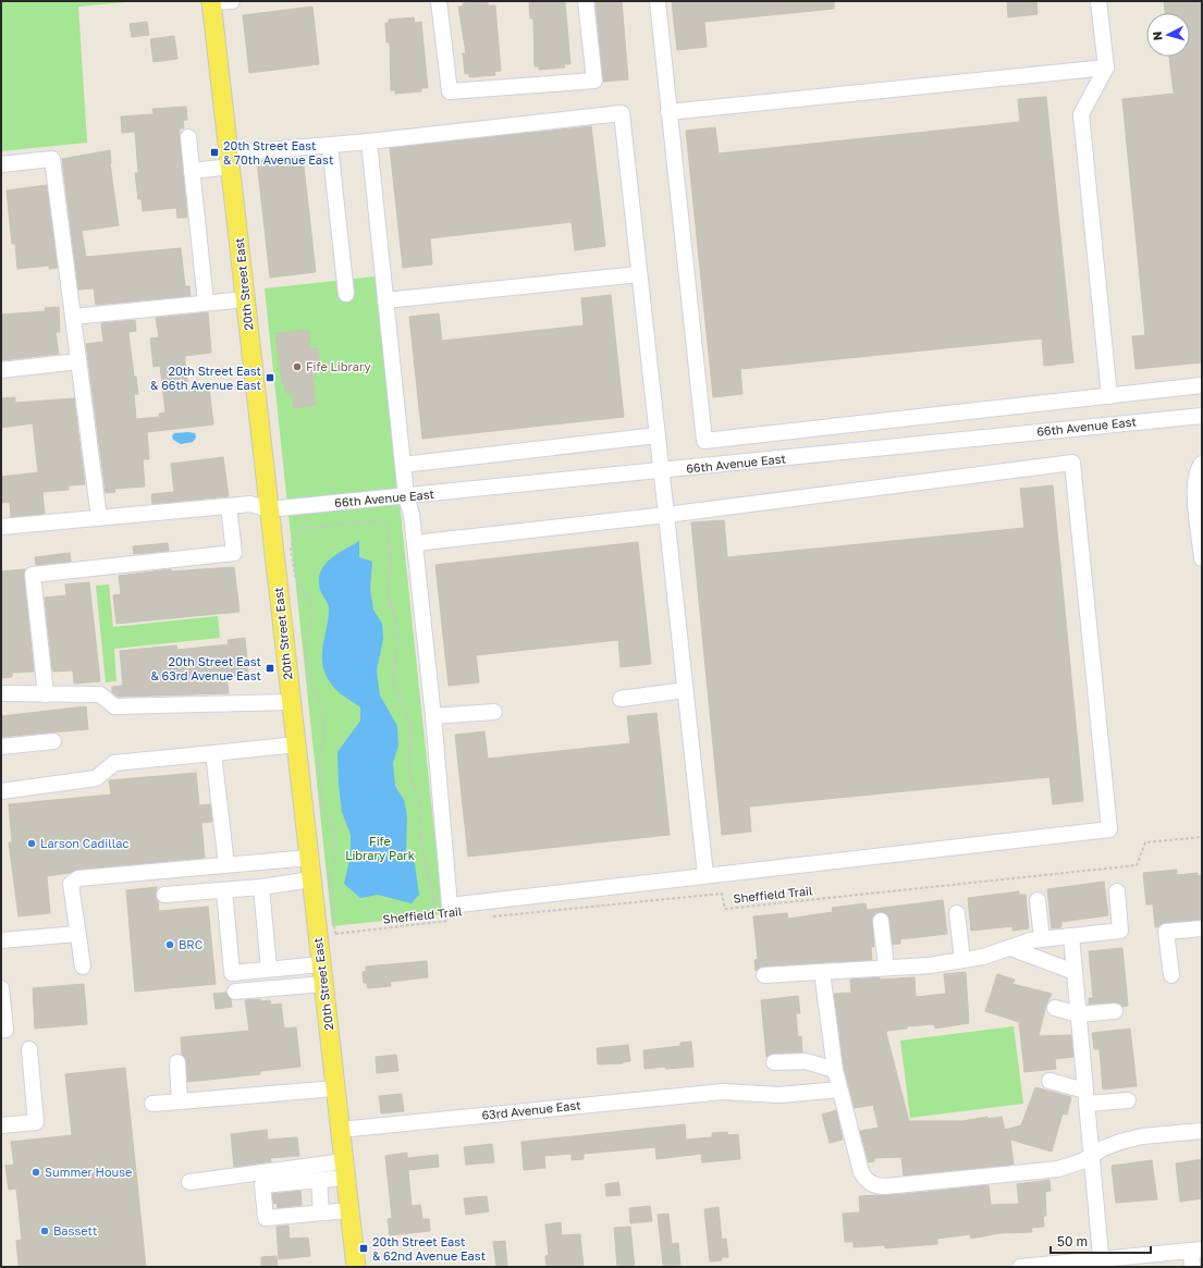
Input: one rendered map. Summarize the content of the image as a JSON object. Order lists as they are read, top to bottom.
{
  "streets": {
    "main road": ["20th Street East"],
    "street": ["66th Avenue East", "63rd Avenue East"],
    "path": ["Sheffield Trail"]
  },
  "crossings": [
    ["20th Street East", "66th Avenue East"],
    ["20th Street East", "Sheffield Trail"],
    ["20th Street East", "63rd Avenue East"]
  ],
  "parks": ["Fife Library Park"],
  "places": {
    "transit": [
      "20th Street East & 70th Avenue East",
      "20th Street East & 66th Avenue East",
      "20th Street East & 63rd Avenue East",
      "20th Street East & 62nd Avenue East"
    ],
    "other": [
      "Fife Library",
      "Larson Cadillac",
      "BRC",
      "Summer House",
      "Bassett"
    ]
  },
  "scale_bar": "50 m",
  "north": "left"
}
